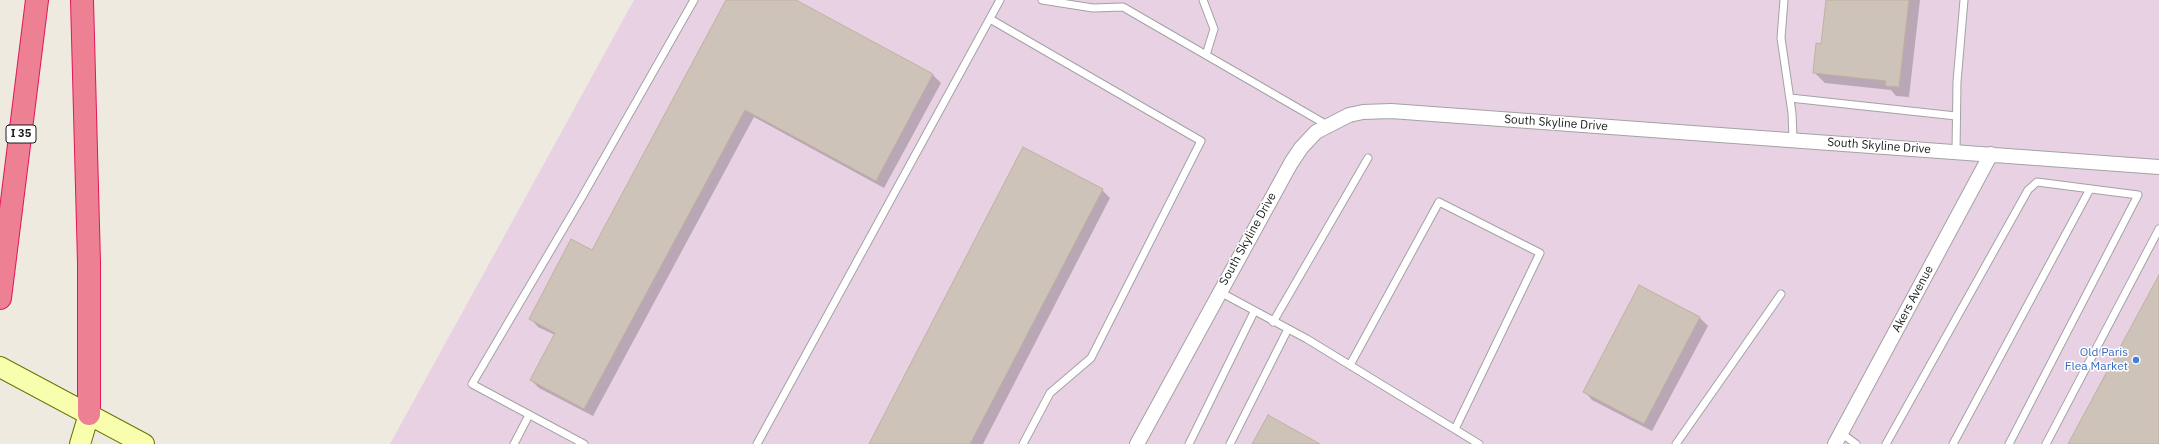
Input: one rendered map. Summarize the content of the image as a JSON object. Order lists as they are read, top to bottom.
{
  "streets": {
    "highway": ["I 35"],
    "street": ["South Skyline Drive", "Akers Avenue"]
  },
  "crossings": [
    ["South Skyline Drive", "Akers Avenue"]
  ],
  "places": ["Old Paris Flea Market"]
}
